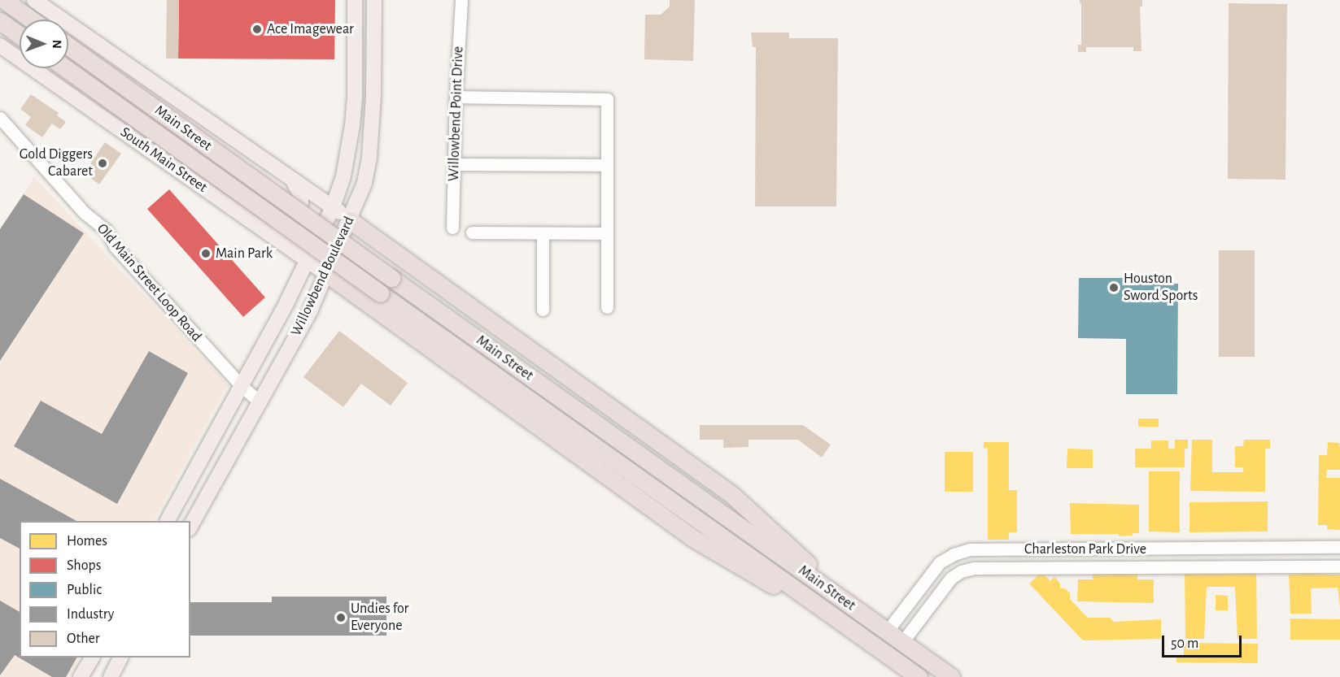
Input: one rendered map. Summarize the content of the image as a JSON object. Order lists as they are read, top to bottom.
{
  "streets": {
    "highway": ["Main Street"],
    "main road": ["South Main Street", "Willowbend Boulevard"],
    "street": ["Willowbend Point Drive", "Old Main Street Loop Road", "Charleston Park Drive"]
  },
  "crossings": [
    ["Main Street", "Charleston Park Drive"],
    ["South Main Street", "Willowbend Boulevard"],
    ["Willowbend Boulevard", "Old Main Street Loop Road"]
  ],
  "places": [
    "Ace Imagewear",
    "Gold Diggers Cabaret",
    "Main Park",
    "Houston Sword Sports",
    "Undies for Everyone"
  ],
  "legend": [
    "Homes",
    "Shops",
    "Public",
    "Industry",
    "Other"
  ],
  "scale_bar": "50 m",
  "north": "right"
}
